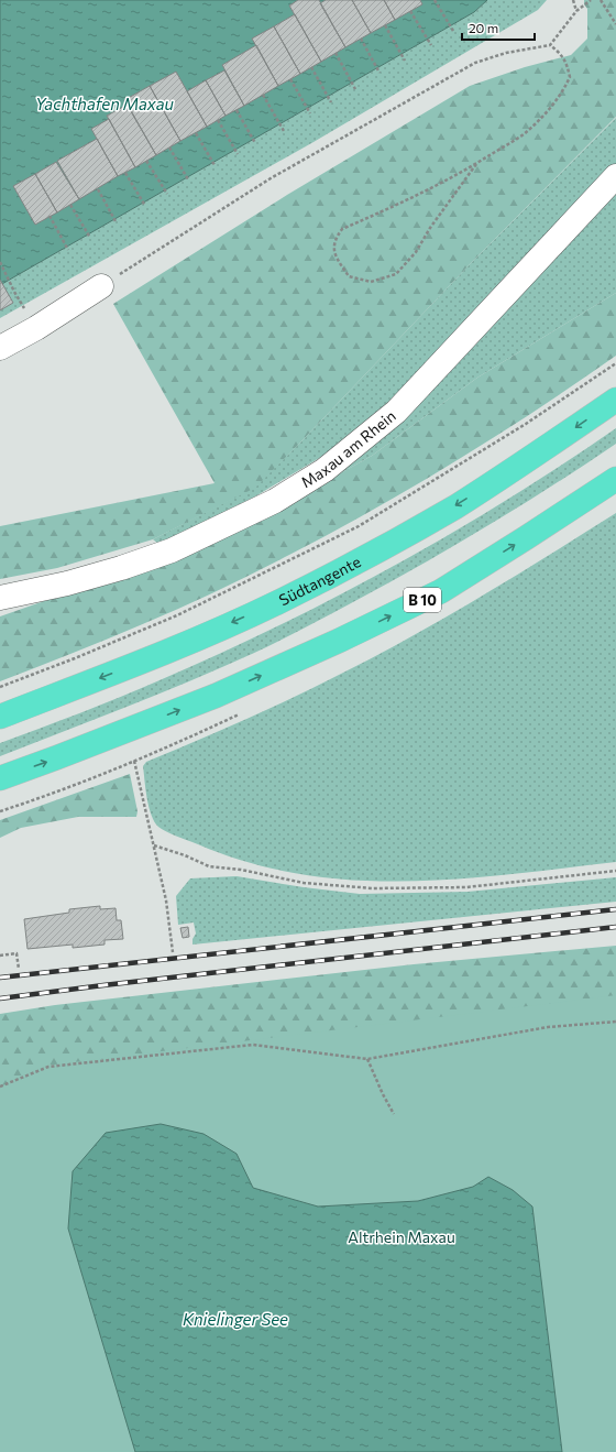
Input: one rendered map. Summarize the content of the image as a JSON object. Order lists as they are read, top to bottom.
{
  "streets": {
    "highway": ["Südtangente", "B 10"],
    "street": ["Maxau am Rhein"]
  },
  "water": ["Yachthafen Maxau", "Knielinger See"],
  "parks": ["Altrhein Maxau"],
  "scale_bar": "20 m"
}
